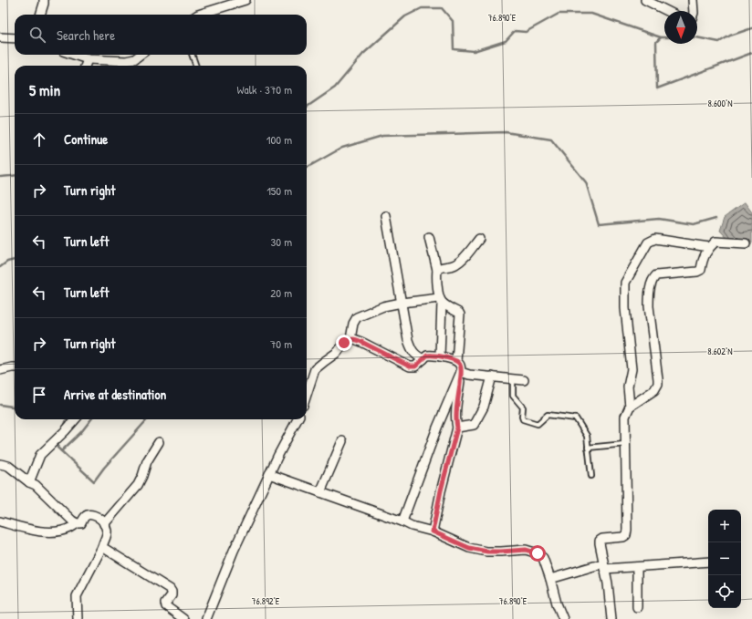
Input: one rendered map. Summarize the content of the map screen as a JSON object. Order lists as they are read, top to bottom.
{
  "north": "bottom",
  "page": {
    "search": "Search here",
    "heading": ["5 min", "Walk · 370 m"],
    "list": [
      ["Continue", "100 m"],
      ["Turn right", "150 m"],
      ["Turn left", "30 m"],
      ["Turn left", "20 m"],
      ["Turn right", "70 m"],
      "Arrive at destination"
    ],
    "map_buttons": ["+", "−"]
  },
  "coordinates": [
    "76.890°E",
    "8.600°N",
    "8.602°N",
    "76.892°E"
  ]
}
